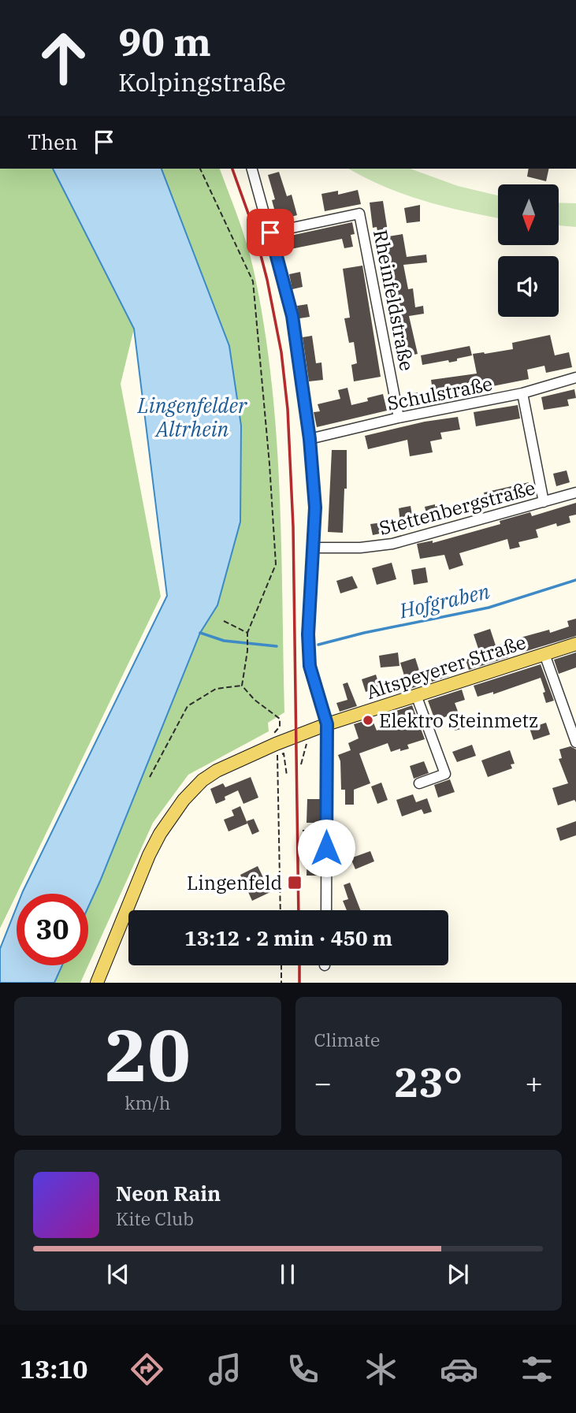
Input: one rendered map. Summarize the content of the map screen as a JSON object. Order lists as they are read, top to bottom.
{
  "streets": {
    "main road": ["Altspeyerer Straße"],
    "street": ["Rheinfeldstraße", "Schulstraße", "Stettenbergstraße"]
  },
  "crossings": [
    ["Rheinfeldstraße", "Schulstraße"]
  ],
  "water": ["Lingenfelder Altrhein", "Hofgraben"],
  "places": {
    "other": ["Elektro Steinmetz"],
    "transit": ["Lingenfeld"]
  },
  "north": "bottom",
  "page": {
    "turn": ["90 m", "Kolpingstraße"],
    "then": "Then",
    "limit": "30",
    "trip": "13:12 · 2 min · 450 m",
    "tile": [
      ["20", "km/h"],
      "Climate"
    ],
    "heat": ["−", "23°", "+"],
    "song": ["Neon Rain", "Kite Club"],
    "tabs": "13:10"
  }
}
